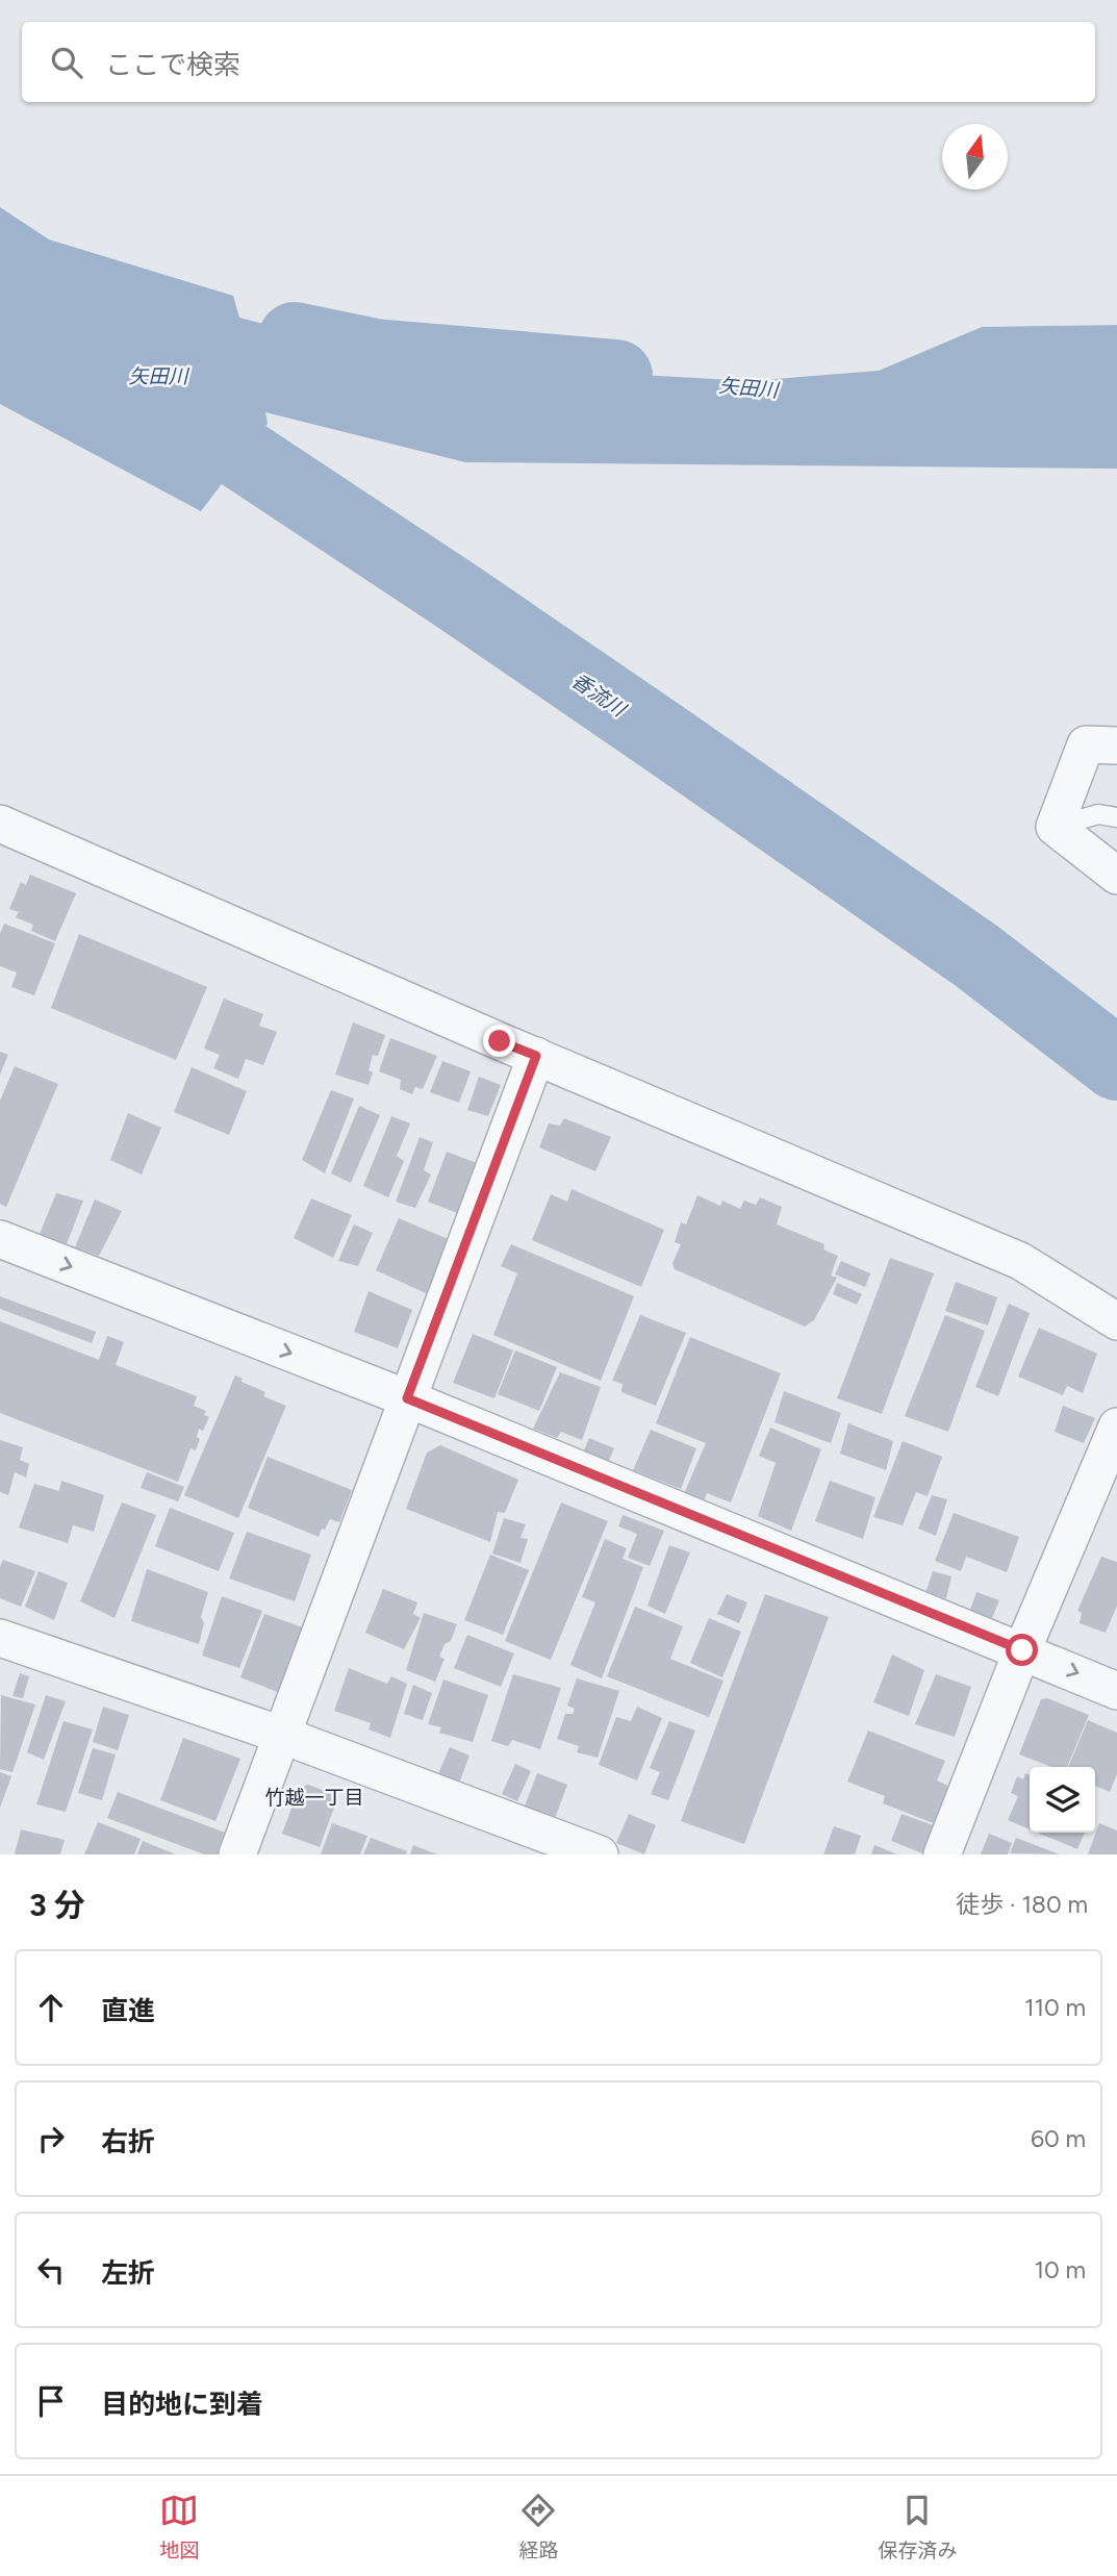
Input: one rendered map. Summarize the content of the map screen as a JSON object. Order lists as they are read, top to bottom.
{
  "districts": ["竹越一丁目"],
  "water": ["矢田川", "香流川"],
  "north": "top",
  "page": {
    "search": "ここで検索",
    "heading": ["3 分", "徒歩 · 180 m"],
    "list": [
      ["直進", "110 m"],
      ["右折", "60 m"],
      ["左折", "10 m"],
      "目的地に到着"
    ],
    "nav": ["地図", "経路", "保存済み"]
  }
}
